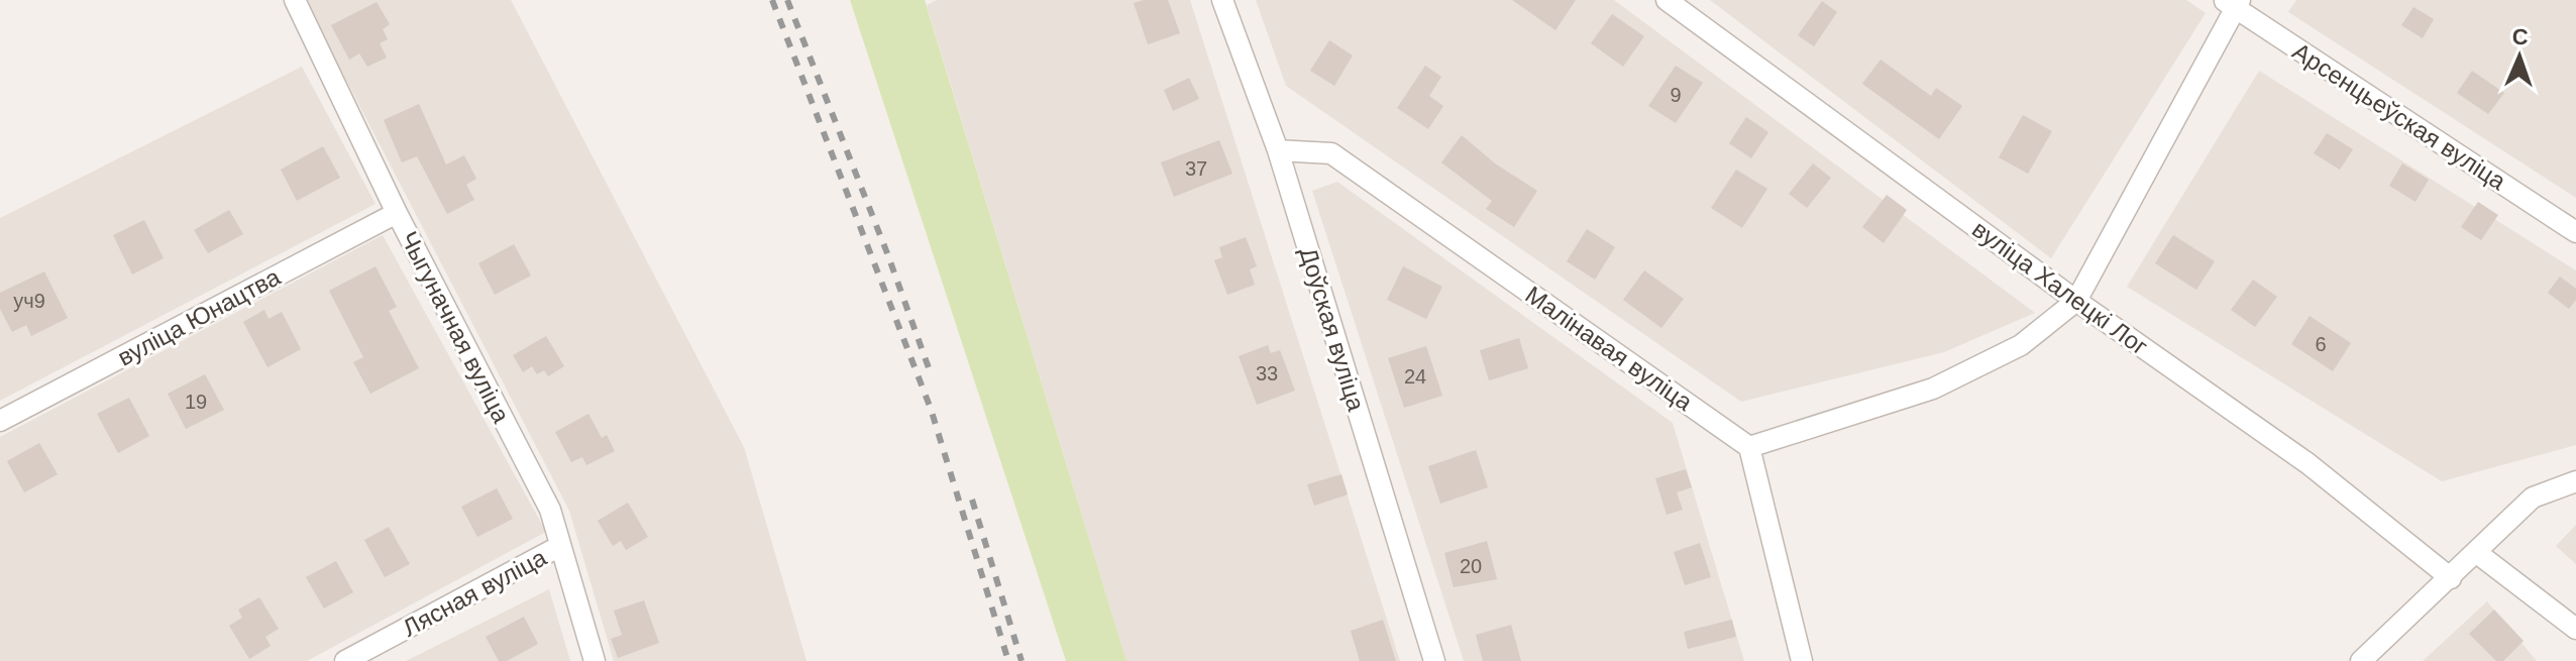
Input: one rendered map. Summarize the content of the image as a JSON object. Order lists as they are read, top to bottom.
{
  "streets": {
    "street": [
      "Арсенцьеўская вуліца",
      "вуліца Халецкі Лог",
      "вуліца Юнацтва",
      "Чыгуначная вуліца",
      "Доўская вуліца",
      "Малінавая вуліца",
      "Лясная вуліца"
    ]
  },
  "crossings": [
    ["вуліца Юнацтва", "Чыгуначная вуліца"],
    ["Чыгуначная вуліца", "Лясная вуліца"],
    ["Доўская вуліца", "Малінавая вуліца"]
  ],
  "house_numbers": [
    "9",
    "37",
    "уч9",
    "6",
    "33",
    "24",
    "19",
    "20"
  ],
  "north": "top"
}
